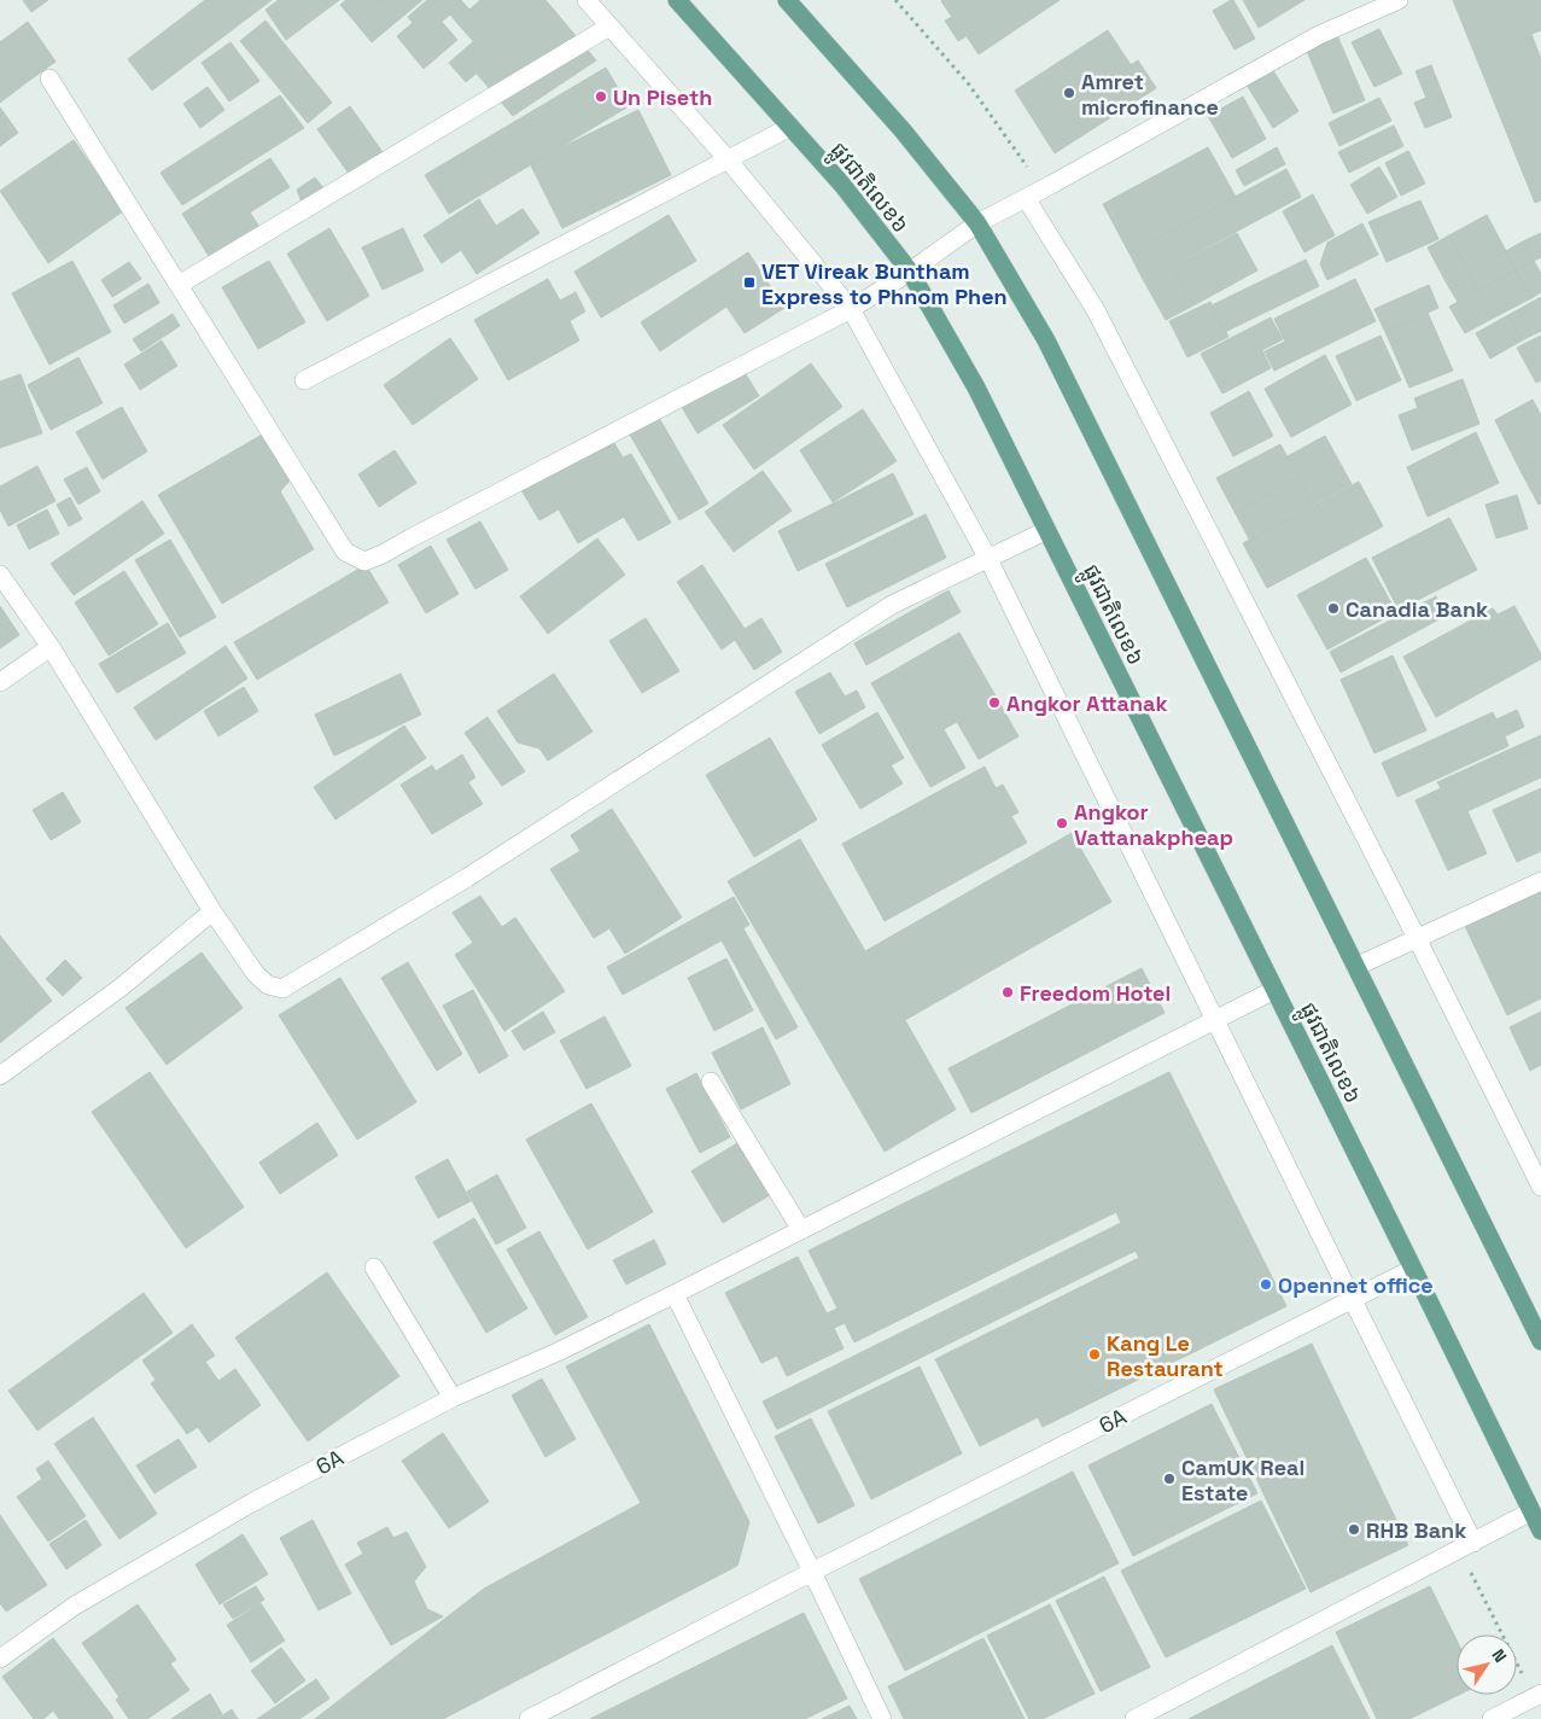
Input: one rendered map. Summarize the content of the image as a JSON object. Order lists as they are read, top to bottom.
{
  "streets": {
    "main road": ["ផ្លូវជាតិលេខ៦"],
    "street": ["6A"]
  },
  "crossings": [
    ["ផ្លូវជាតិលេខ៦", "6A"]
  ],
  "places": {
    "other": [
      "Amret microfinance",
      "Un Piseth",
      "Canadia Bank",
      "Angkor Attanak",
      "Angkor Vattanakpheap",
      "Freedom Hotel",
      "Opennet office",
      "Kang Le Restaurant",
      "CamUK Real Estate",
      "RHB Bank"
    ],
    "transit": ["VET Vireak Buntham Express to Phnom Phen"]
  },
  "north": "top right"
}
